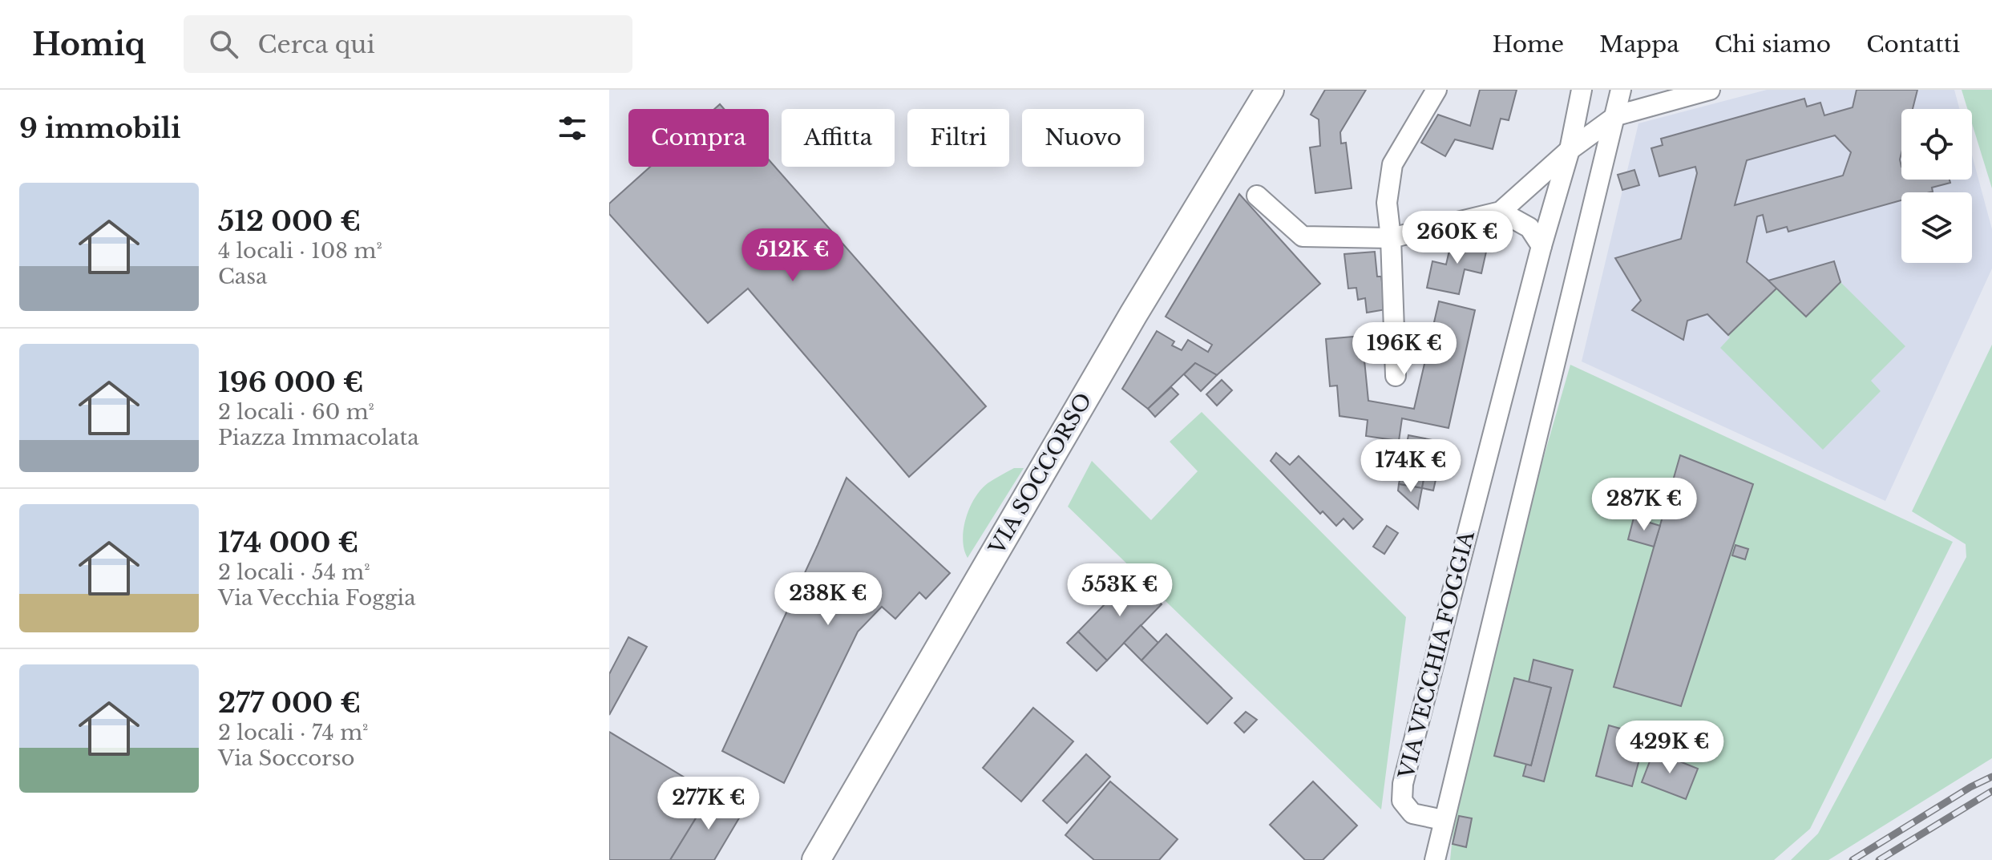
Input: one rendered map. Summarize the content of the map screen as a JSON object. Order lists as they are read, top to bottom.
{
  "streets": {
    "main road": ["VIA SOCCORSO"],
    "street": ["VIA VECCHIA FOGGIA"]
  },
  "page": {
    "header": "Homiq",
    "search": "Cerca qui",
    "nav": [
      "Home",
      "Mappa",
      "Chi siamo",
      "Contatti"
    ],
    "heading": "9 immobili",
    "chip": [
      "Compra",
      "Affitta",
      "Filtri",
      "Nuovo"
    ],
    "list": [
      {
        "name": "512 000 €",
        "note": "4 locali · 108 m² · Casa"
      },
      {
        "name": "196 000 €",
        "note": "2 locali · 60 m² · Piazza Immacolata"
      },
      {
        "name": "174 000 €",
        "note": "2 locali · 54 m² · Via Vecchia Foggia"
      },
      {
        "name": "277 000 €",
        "note": "2 locali · 74 m² · Via Soccorso"
      }
    ],
    "price": [
      "260K €",
      "512K €",
      "196K €",
      "174K €",
      "287K €",
      "553K €",
      "238K €",
      "429K €",
      "277K €"
    ]
  }
}
